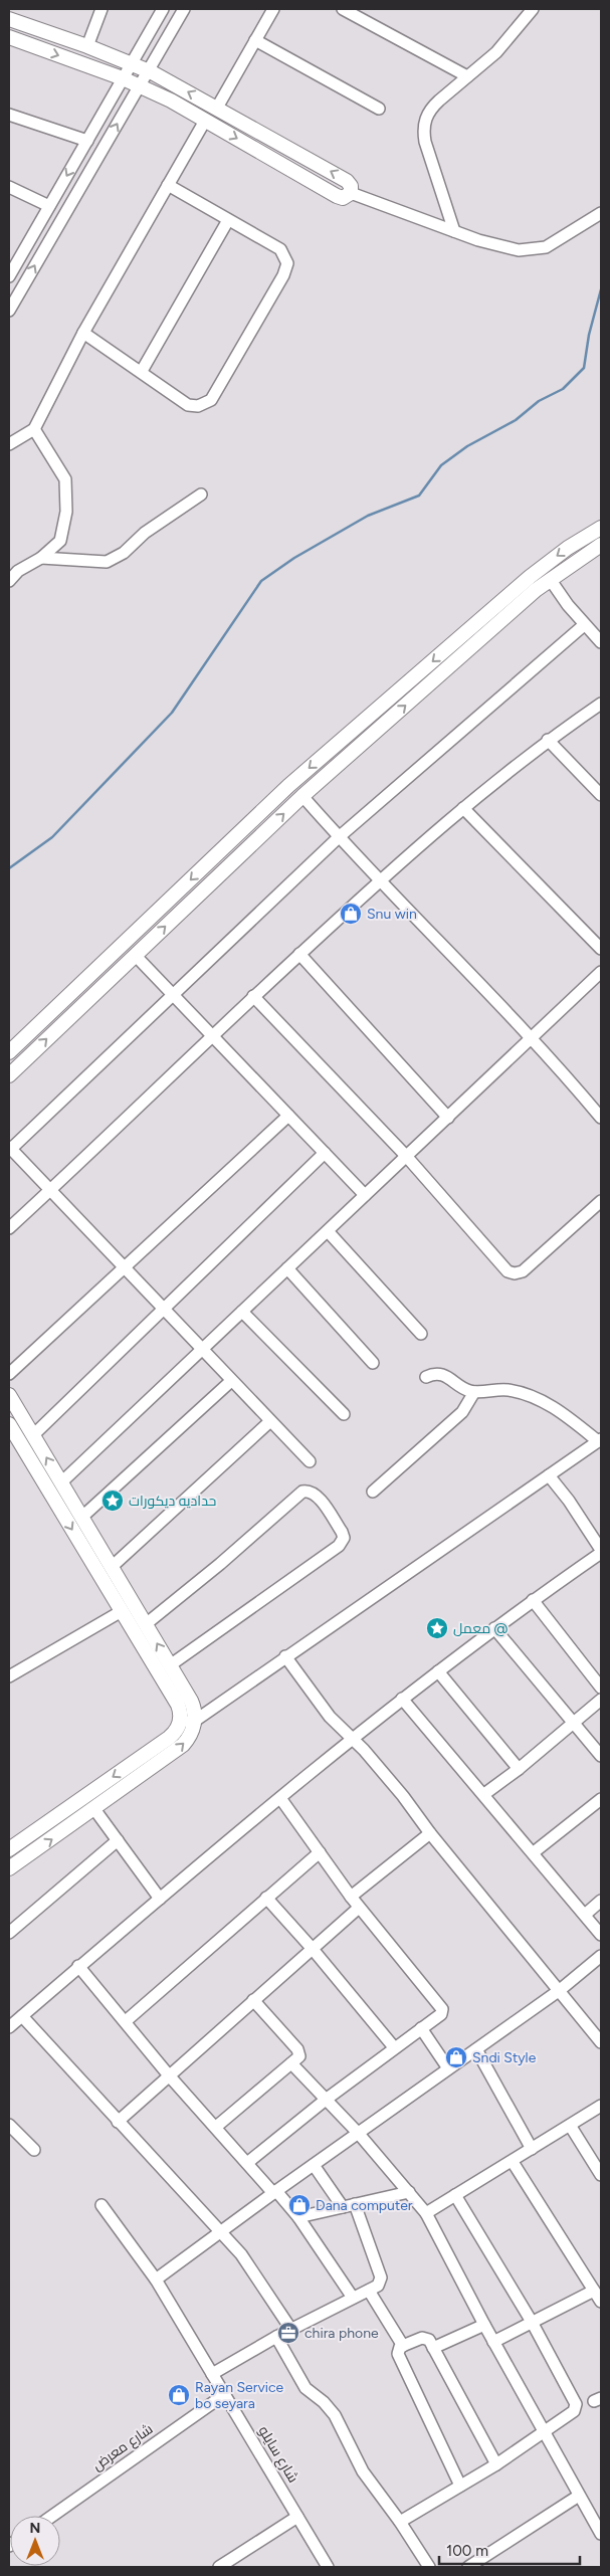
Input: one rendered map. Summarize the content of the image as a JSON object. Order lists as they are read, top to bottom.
{
  "streets": {
    "street": ["شارع معرض", "شارع سايلو"]
  },
  "crossings": [
    ["شارع معرض", "شارع سايلو"]
  ],
  "places": {
    "shop": [
      "Snu win",
      "Sndi Style",
      "Dana computer",
      "Rayan Service bo seyara"
    ],
    "place": ["حداديه ديكورات", "معمل @"],
    "office": ["chira phone"]
  },
  "scale_bar": "100 m",
  "north": "top"
}
